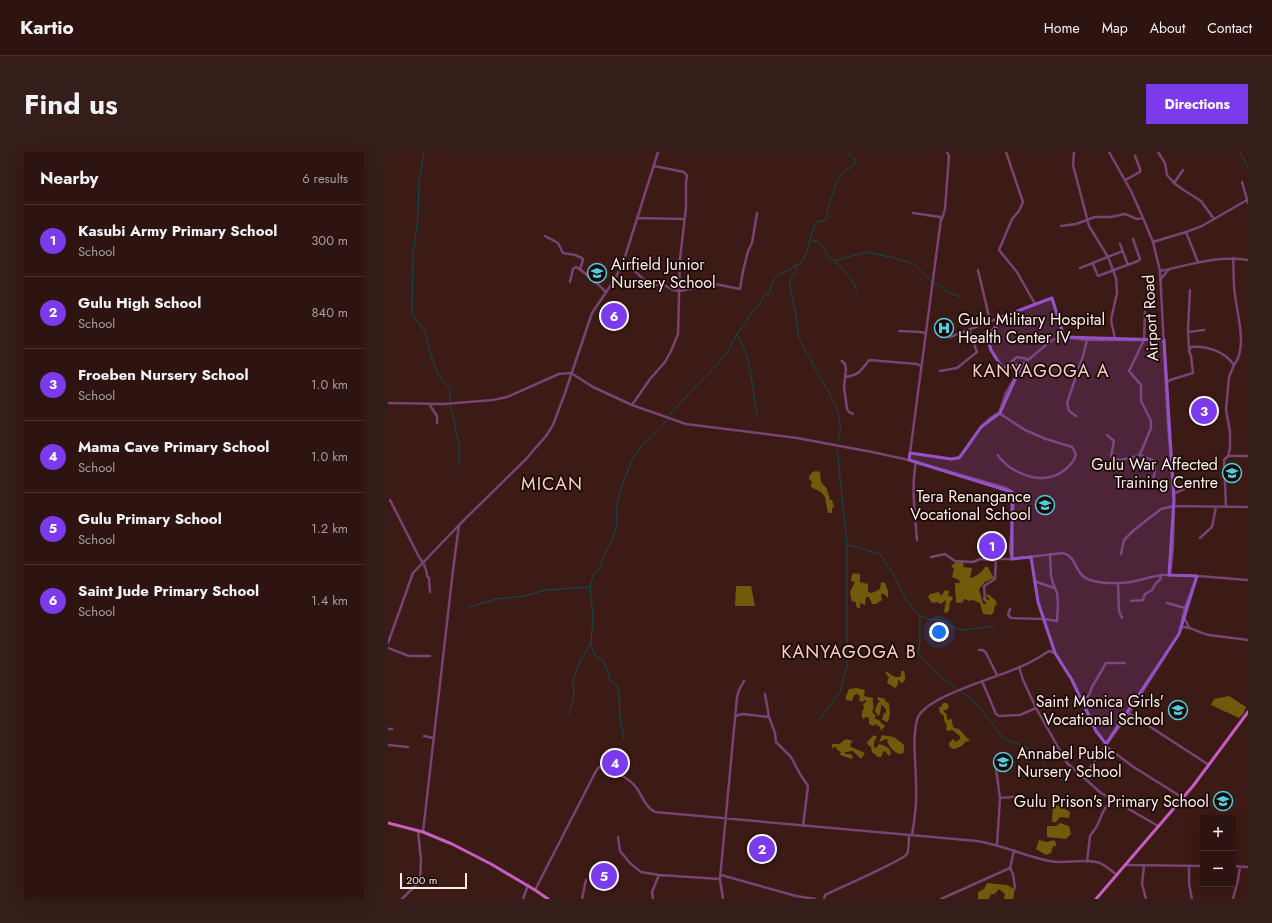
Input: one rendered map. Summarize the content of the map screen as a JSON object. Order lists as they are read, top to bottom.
{
  "streets": {
    "street": ["Airport Road"]
  },
  "districts": ["KANYAGOGA A", "MICAN", "KANYAGOGA B"],
  "places": {
    "school or university": [
      "Airfield Junior Nursery School",
      "Gulu War Affected Training Centre",
      "Tera Renangance Vocational School",
      "Saint Monica Girls' Vocational School",
      "Annabel Publc Nursery School",
      "Gulu Prison's Primary School"
    ],
    "hospital": ["Gulu Military Hospital Health Center IV"]
  },
  "scale_bar": "200 m",
  "page": {
    "header": "Kartio",
    "nav": [
      "Home",
      "Map",
      "About",
      "Contact"
    ],
    "title": "Find us",
    "buttons": "Directions",
    "heading": ["Nearby", "6 results"],
    "list": [
      {
        "mark": "1",
        "name": "Kasubi Army Primary School",
        "note": "School",
        "value": "300 m"
      },
      {
        "mark": "2",
        "name": "Gulu High School",
        "note": "School",
        "value": "840 m"
      },
      {
        "mark": "3",
        "name": "Froeben Nursery School",
        "note": "School",
        "value": "1.0 km"
      },
      {
        "mark": "4",
        "name": "Mama Cave Primary School",
        "note": "School",
        "value": "1.0 km"
      },
      {
        "mark": "5",
        "name": "Gulu Primary School",
        "note": "School",
        "value": "1.2 km"
      },
      {
        "mark": "6",
        "name": "Saint Jude Primary School",
        "note": "School",
        "value": "1.4 km"
      }
    ],
    "pins": [
      "6",
      "3",
      "1",
      "4",
      "2",
      "5"
    ],
    "map_buttons": ["+", "−"],
    "scale": "200 m"
  }
}
